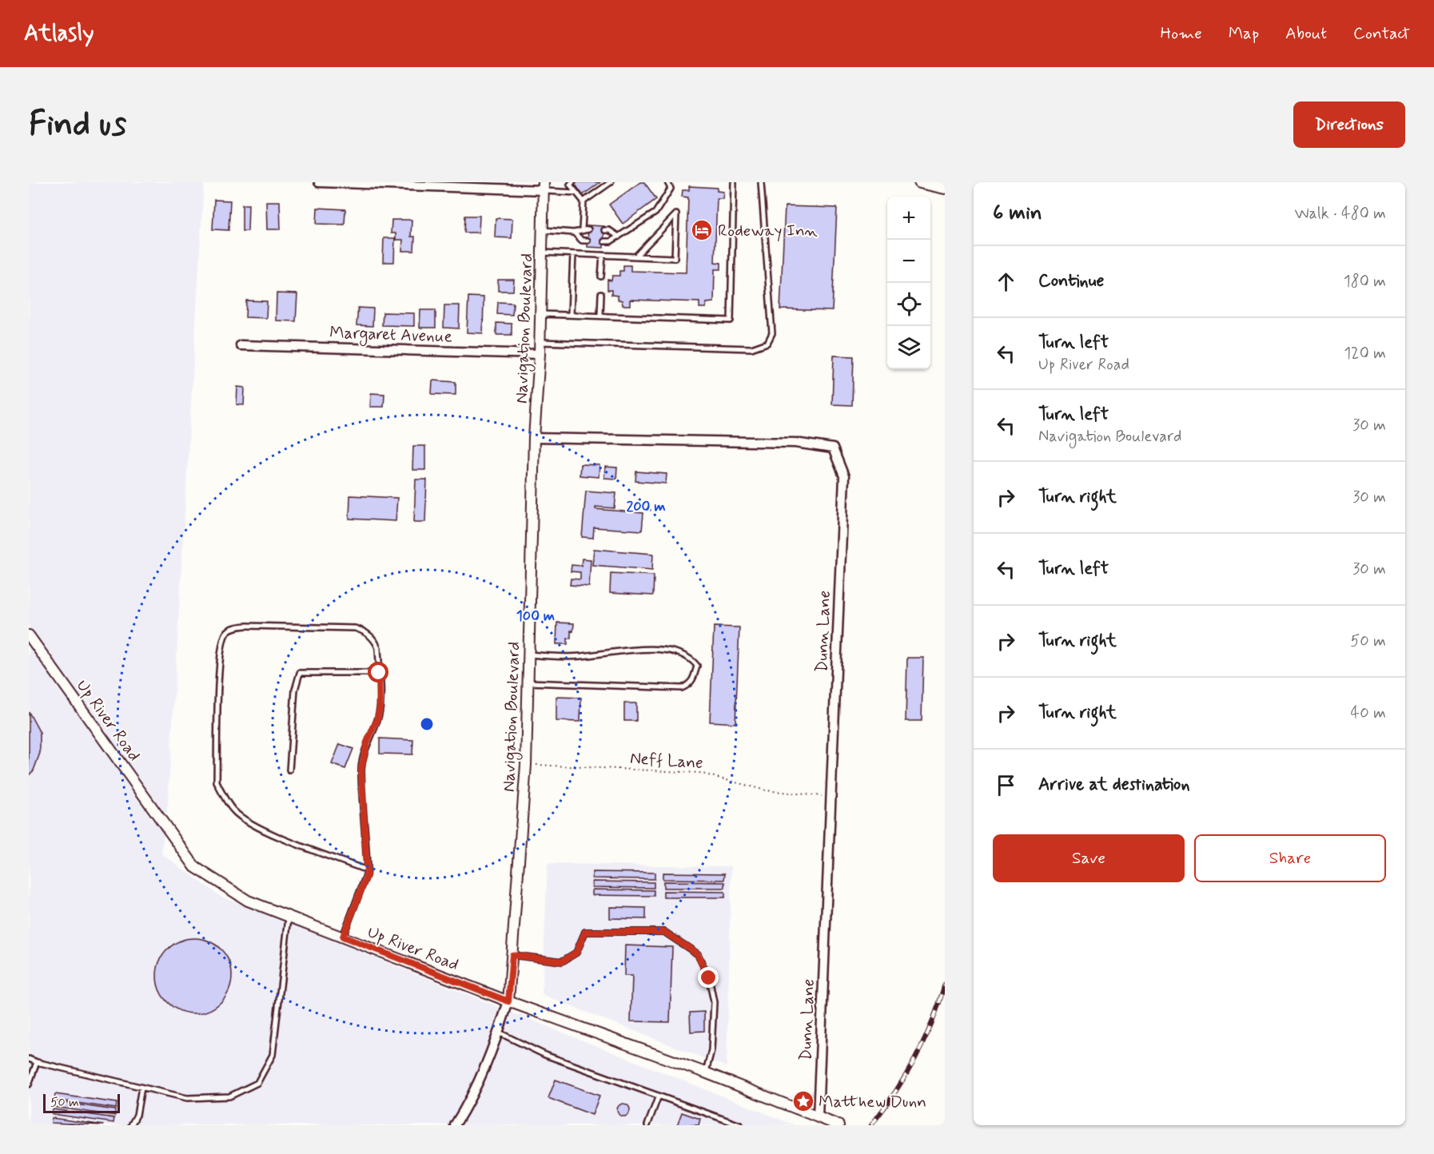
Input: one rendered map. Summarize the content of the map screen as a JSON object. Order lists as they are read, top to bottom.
{
  "streets": {
    "street": [
      "Navigation Boulevard",
      "Margaret Avenue",
      "Dunn Lane",
      "Up River Road"
    ],
    "path": ["Neff Lane"]
  },
  "crossings": [
    ["Navigation Boulevard", "Margaret Avenue"],
    ["Navigation Boulevard", "Dunn Lane"],
    ["Navigation Boulevard", "Up River Road"],
    ["Navigation Boulevard", "Neff Lane"],
    ["Dunn Lane", "Up River Road"],
    ["Dunn Lane", "Neff Lane"]
  ],
  "places": {
    "hotel": ["Rodeway Inn"],
    "place": ["Matthew Dunn"]
  },
  "scale_bar": "50 m",
  "page": {
    "header": "Atlasly",
    "nav": [
      "Home",
      "Map",
      "About",
      "Contact"
    ],
    "buttons": [
      "Directions",
      ["Save", "Share"]
    ],
    "title": "Find us",
    "heading": ["6 min", "Walk · 480 m"],
    "map_buttons": ["+", "−"],
    "list": [
      ["Continue", "180 m"],
      ["Turn left", "Up River Road", "120 m"],
      ["Turn left", "Navigation Boulevard", "30 m"],
      ["Turn right", "30 m"],
      ["Turn left", "30 m"],
      ["Turn right", "50 m"],
      ["Turn right", "40 m"],
      "Arrive at destination"
    ],
    "scale": "50 m"
  },
  "rings": ["200 m", "100 m"]
}
